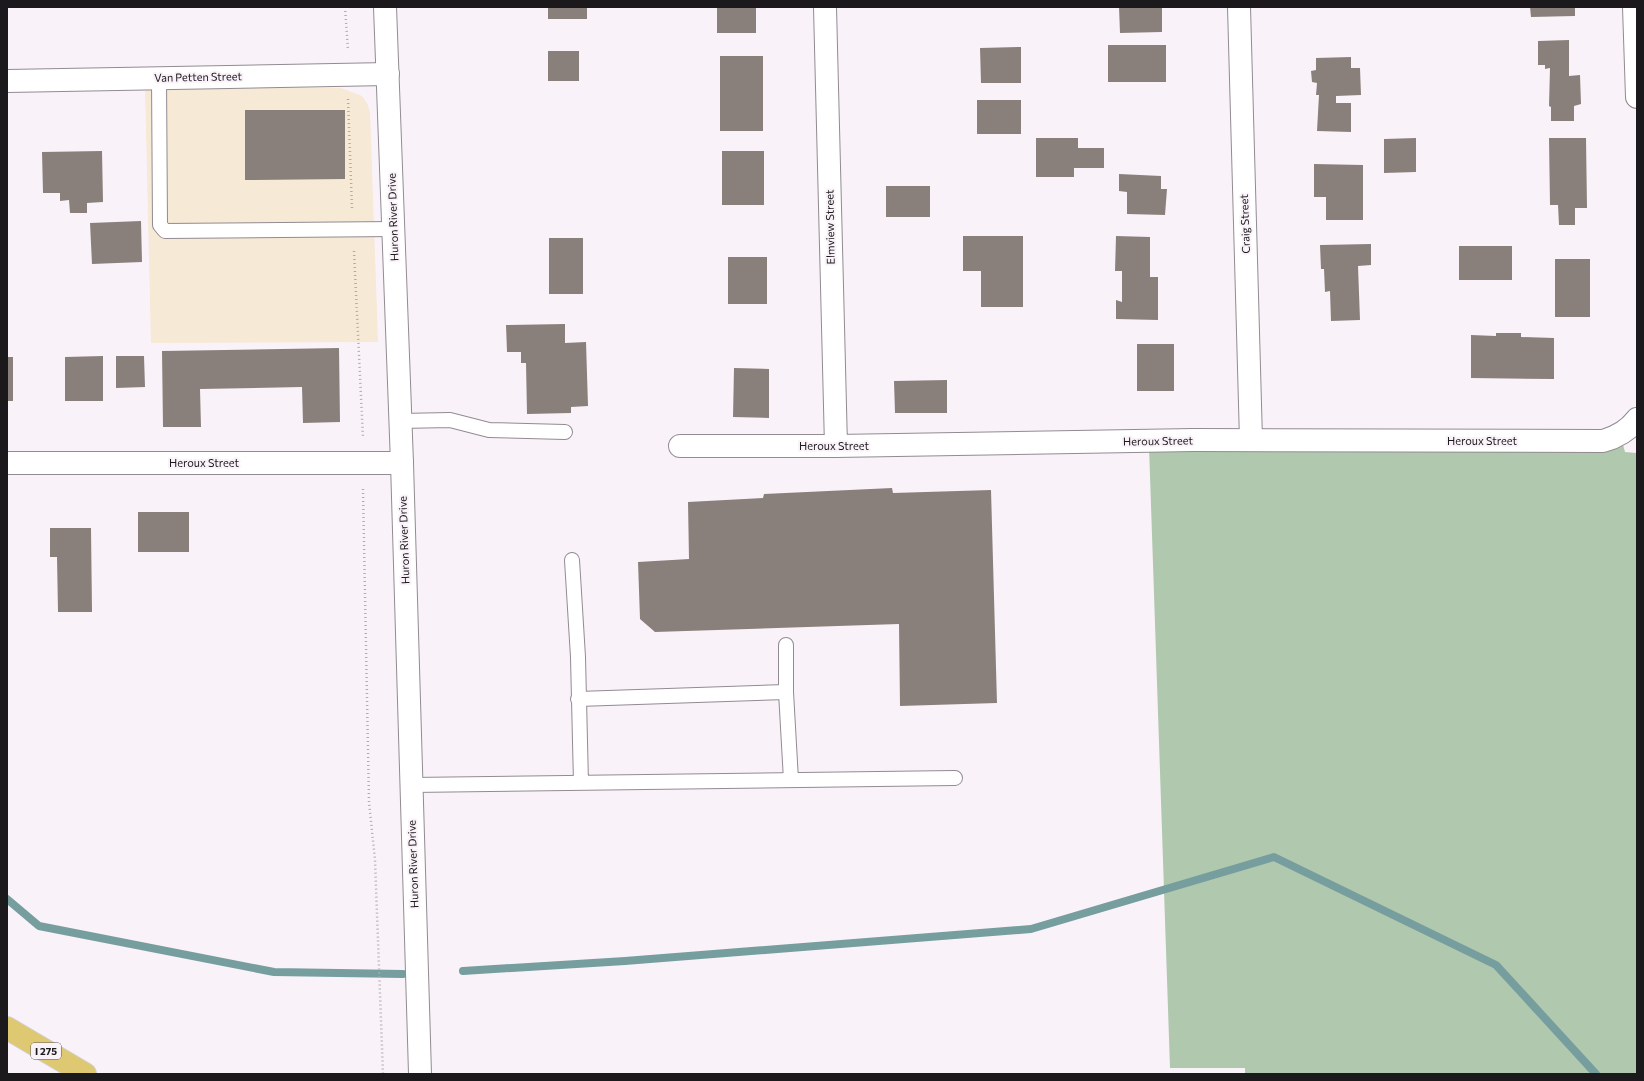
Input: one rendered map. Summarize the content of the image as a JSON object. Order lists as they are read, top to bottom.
{
  "streets": {
    "highway": ["I 275"],
    "street": [
      "Van Petten Street",
      "Huron River Drive",
      "Craig Street",
      "Elmview Street",
      "Heroux Street"
    ]
  },
  "crossings": [
    ["Van Petten Street", "Huron River Drive"],
    ["Huron River Drive", "Heroux Street"],
    ["Craig Street", "Heroux Street"],
    ["Elmview Street", "Heroux Street"]
  ]
}
